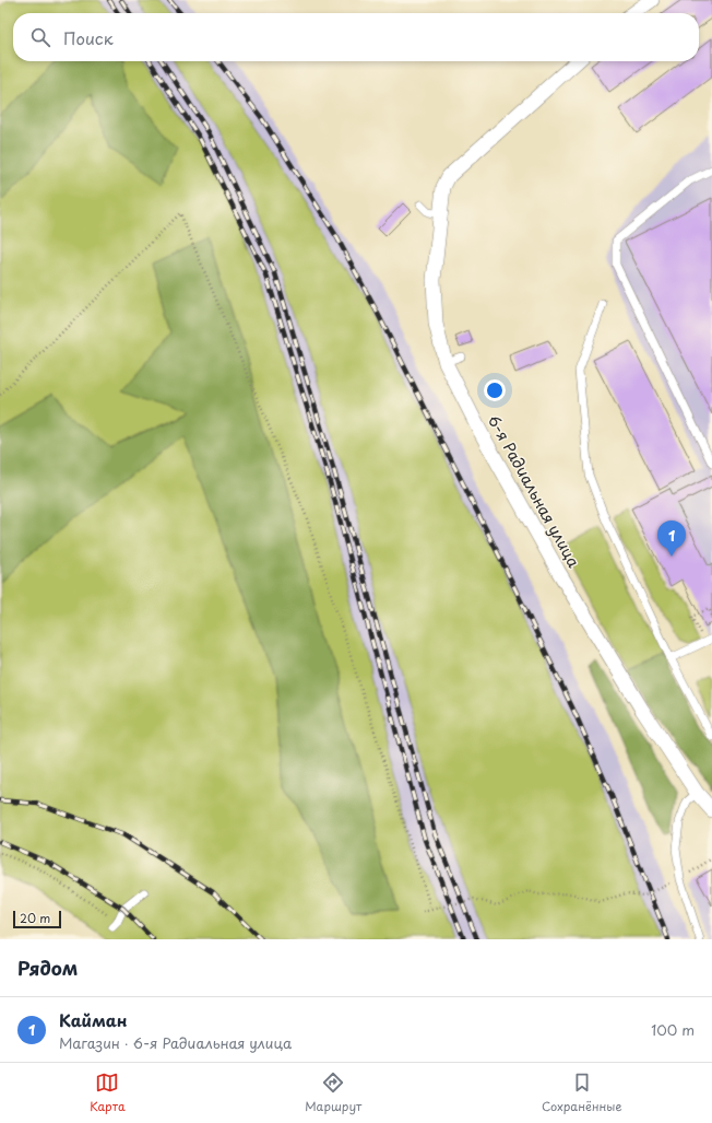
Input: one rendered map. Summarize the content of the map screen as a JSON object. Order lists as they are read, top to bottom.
{
  "streets": {
    "street": ["6-я Радиальная улица"]
  },
  "scale_bar": "20 m",
  "page": {
    "search": "Поиск",
    "pins": "1",
    "scale": "20 m",
    "heading": "Рядом",
    "list": [
      {
        "mark": "1",
        "name": "Кайман",
        "note": "Магазин · 6-я Радиальная улица",
        "value": "100 m"
      }
    ],
    "nav": ["Карта", "Маршрут", "Сохранённые"]
  }
}
